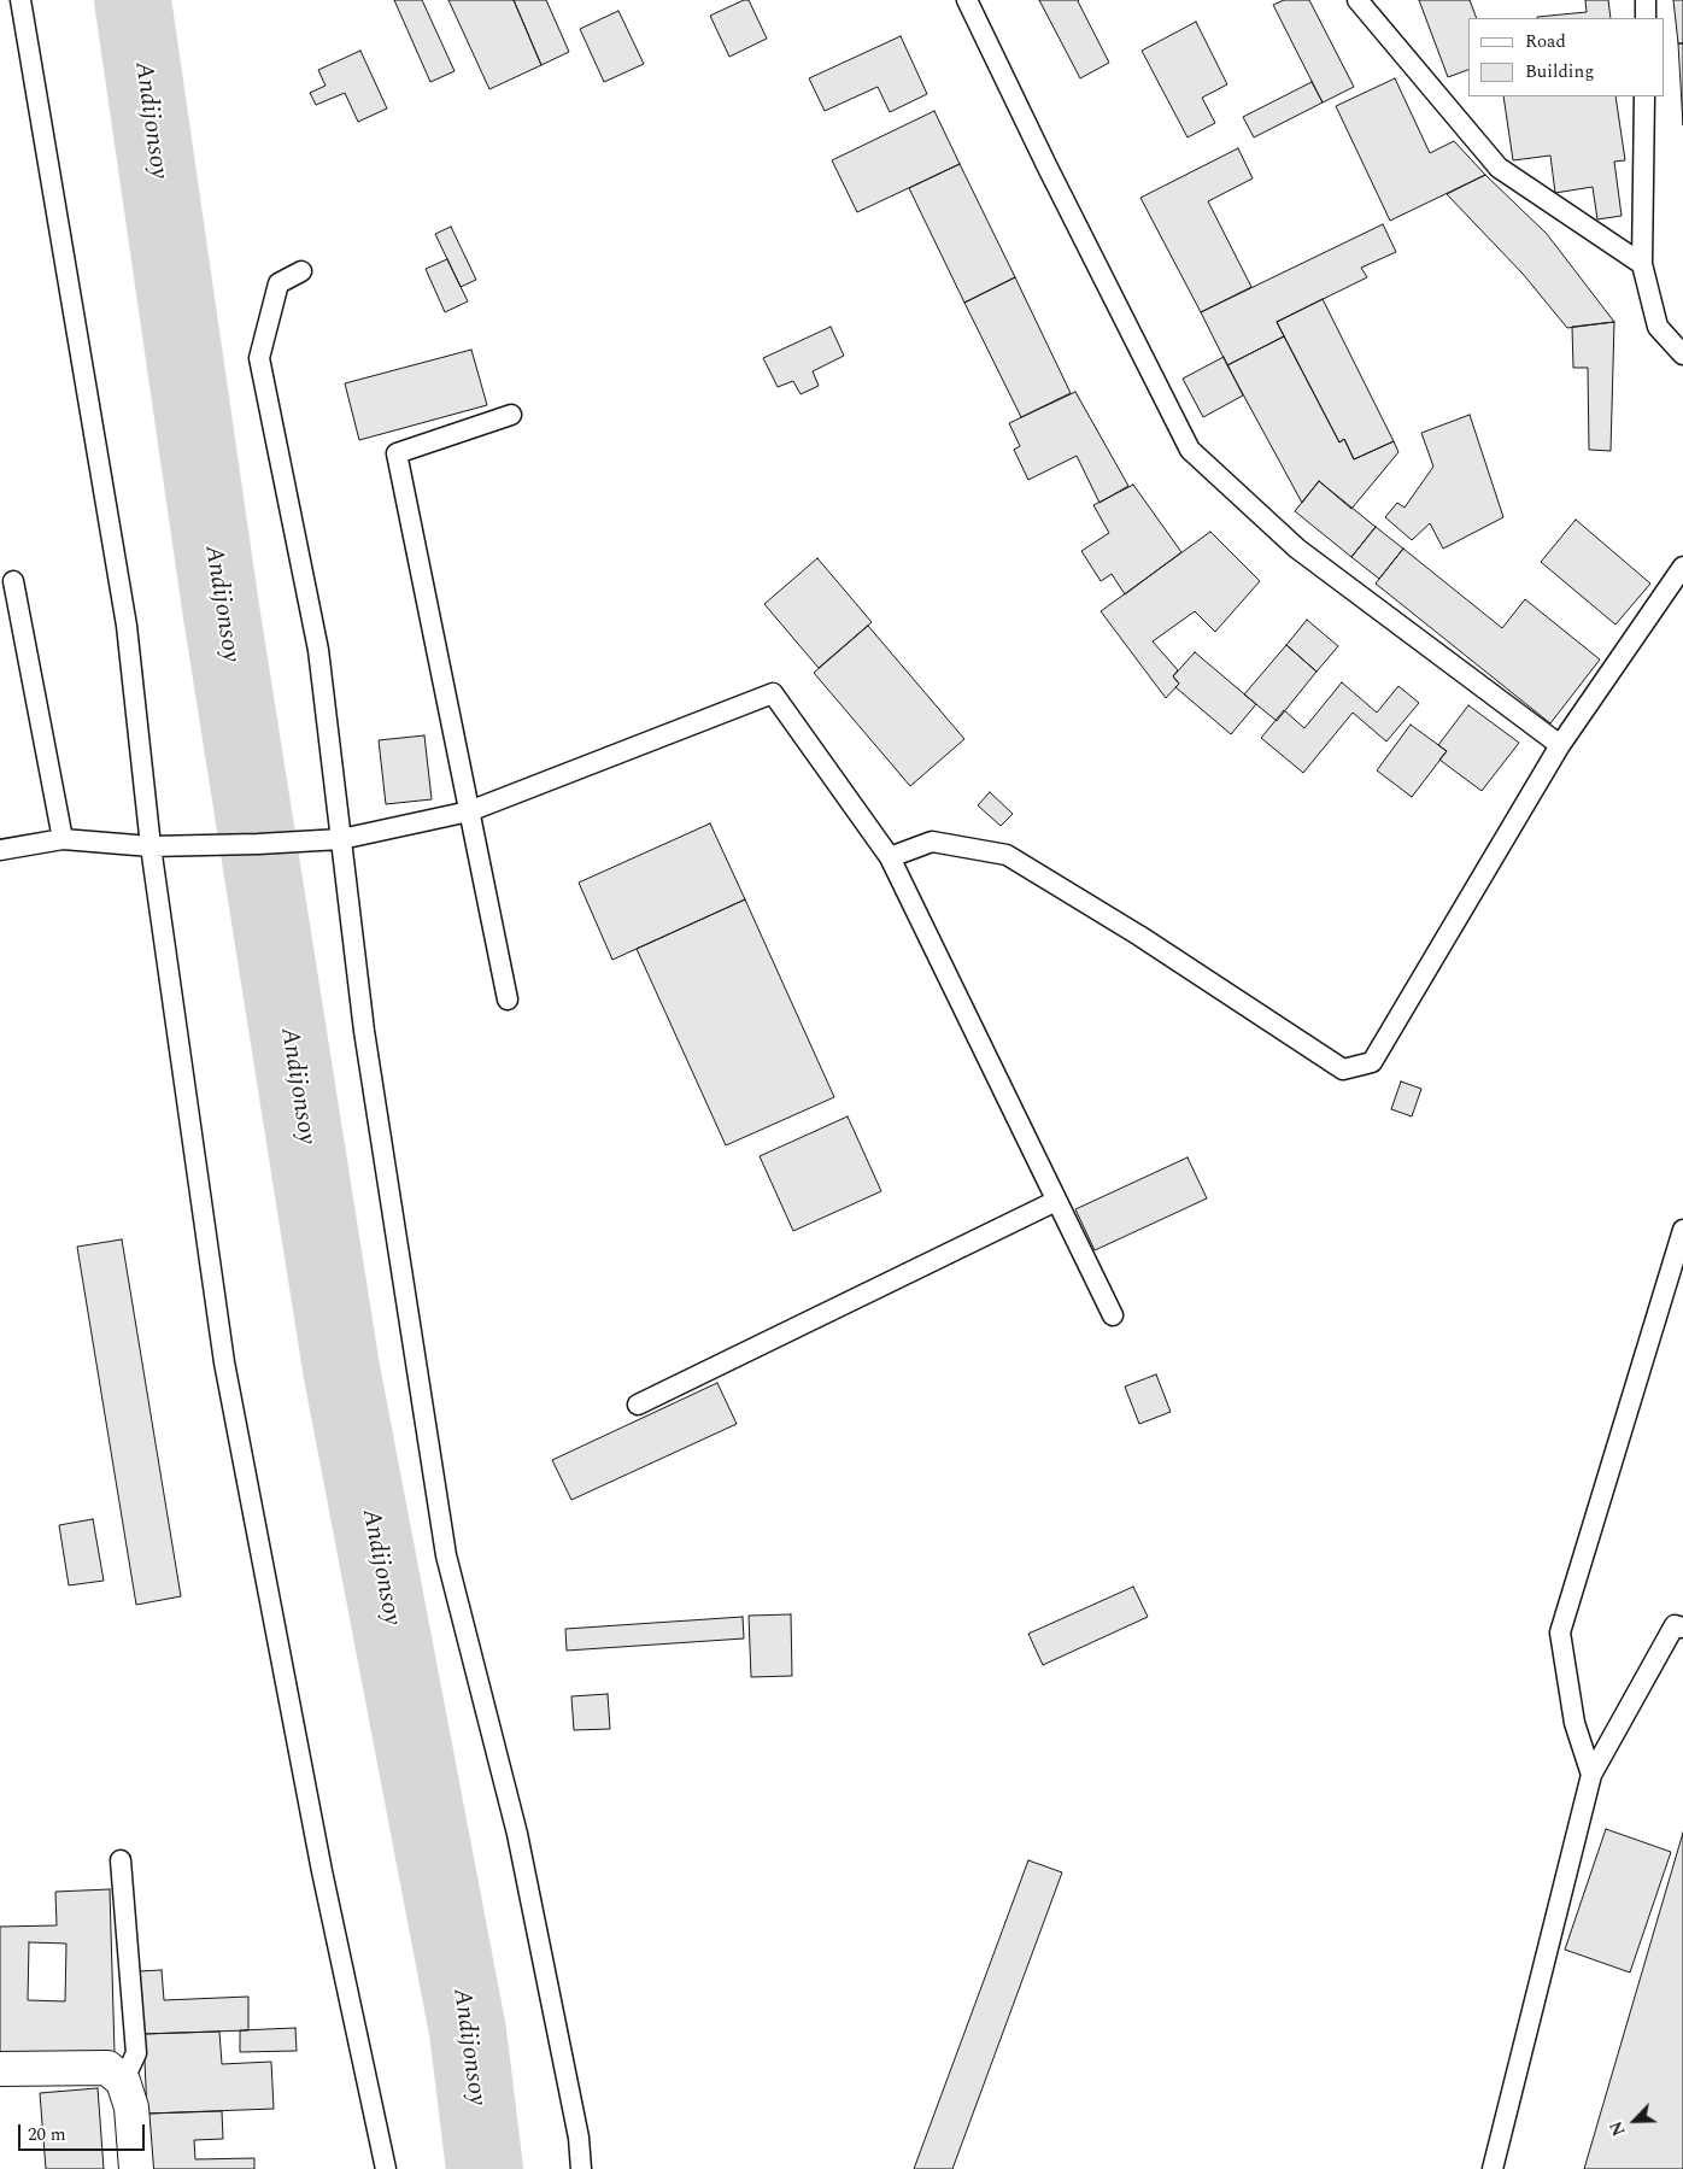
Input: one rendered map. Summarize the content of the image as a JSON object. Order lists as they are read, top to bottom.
{
  "water": ["Andijonsoy"],
  "legend": ["Road", "Building"],
  "scale_bar": "20 m",
  "north": "bottom left"
}
